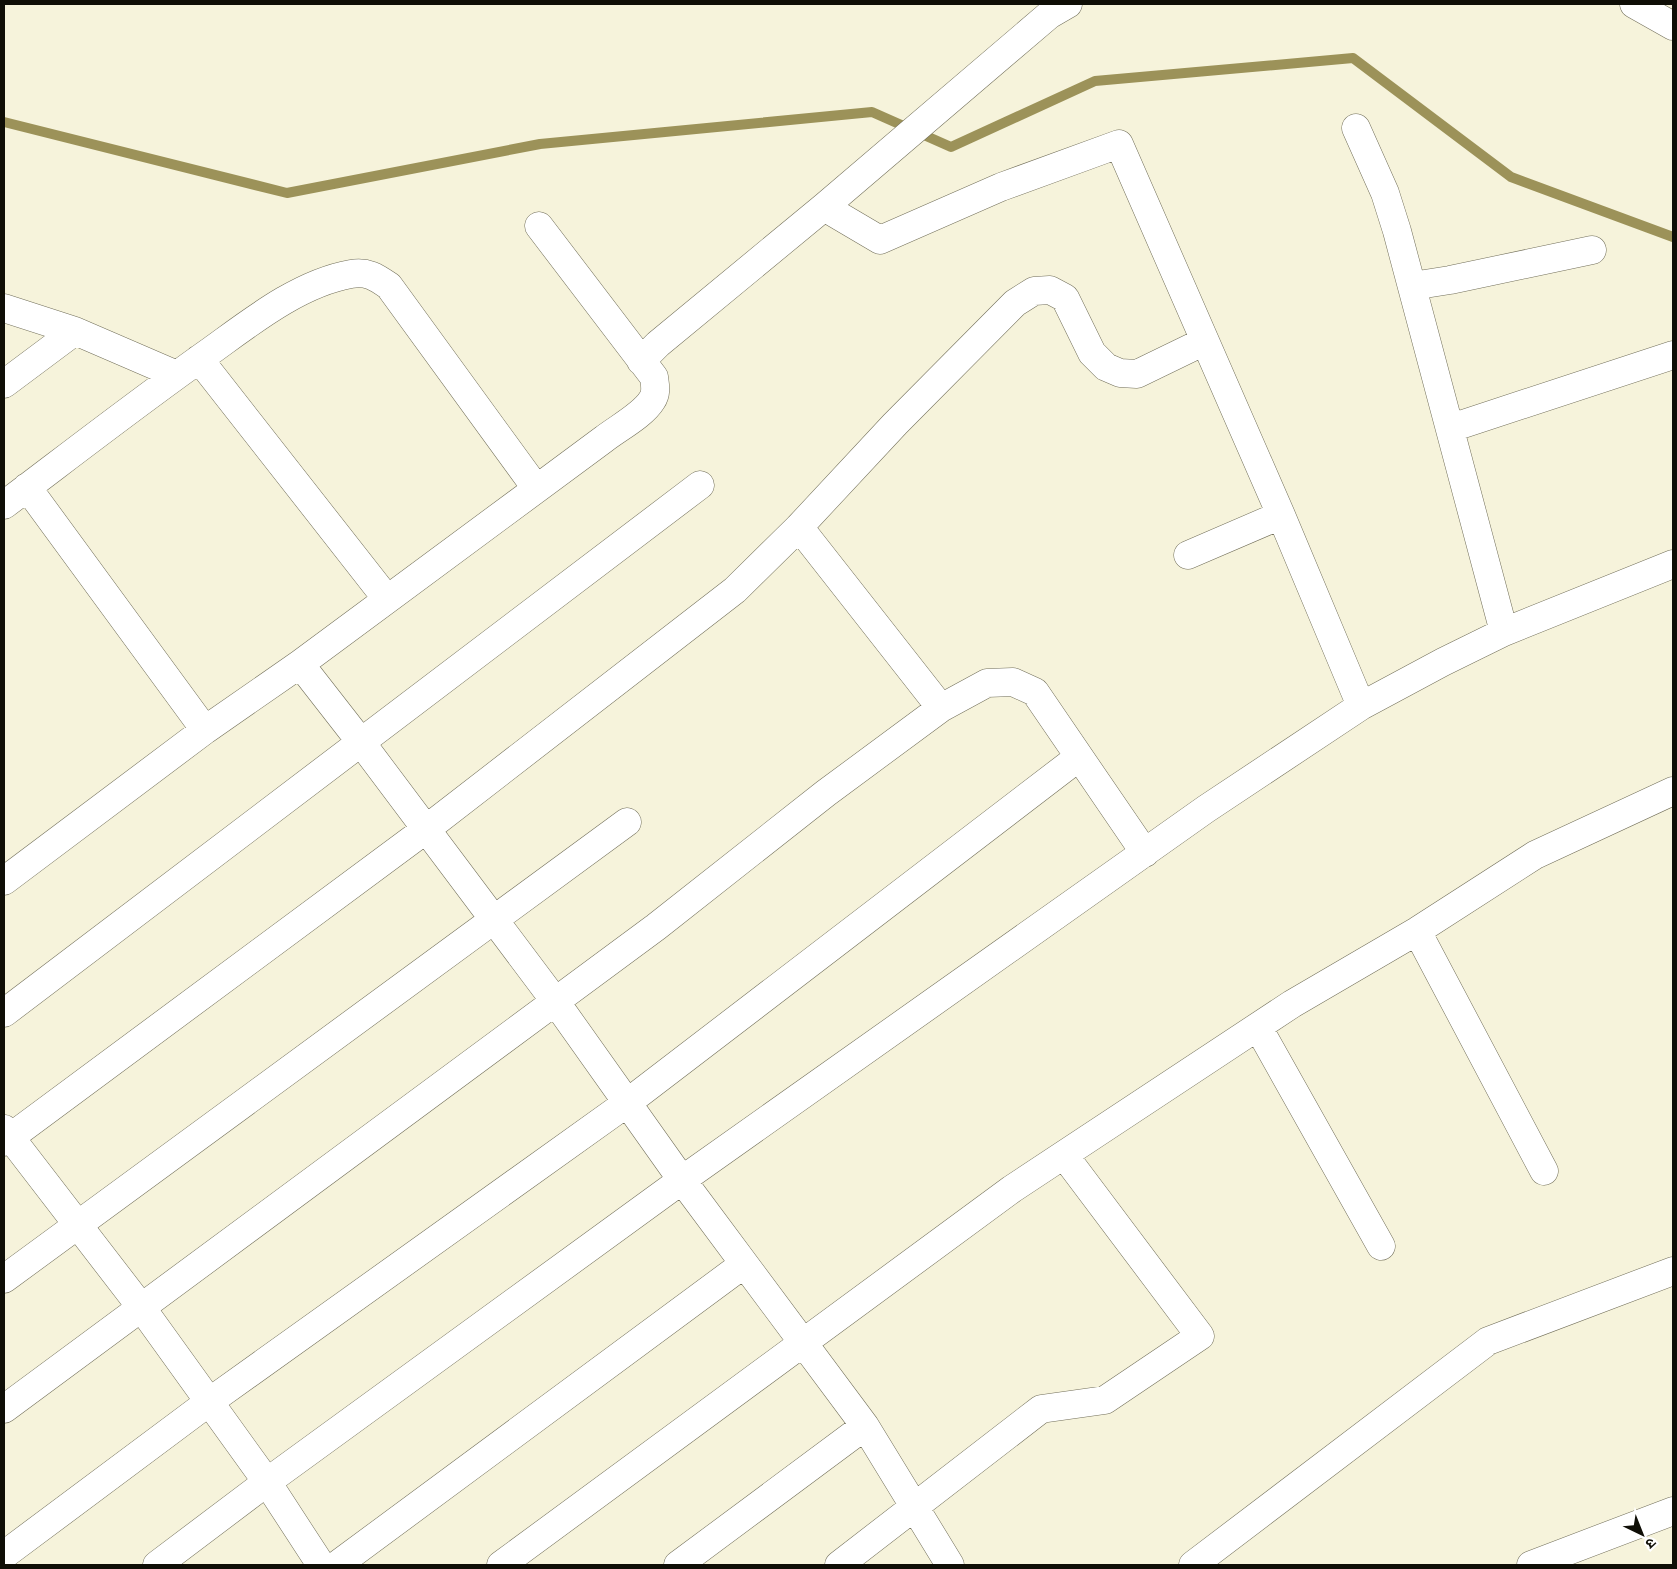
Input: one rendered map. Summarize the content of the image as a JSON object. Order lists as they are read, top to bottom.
{
  "north": "bottom right"
}
